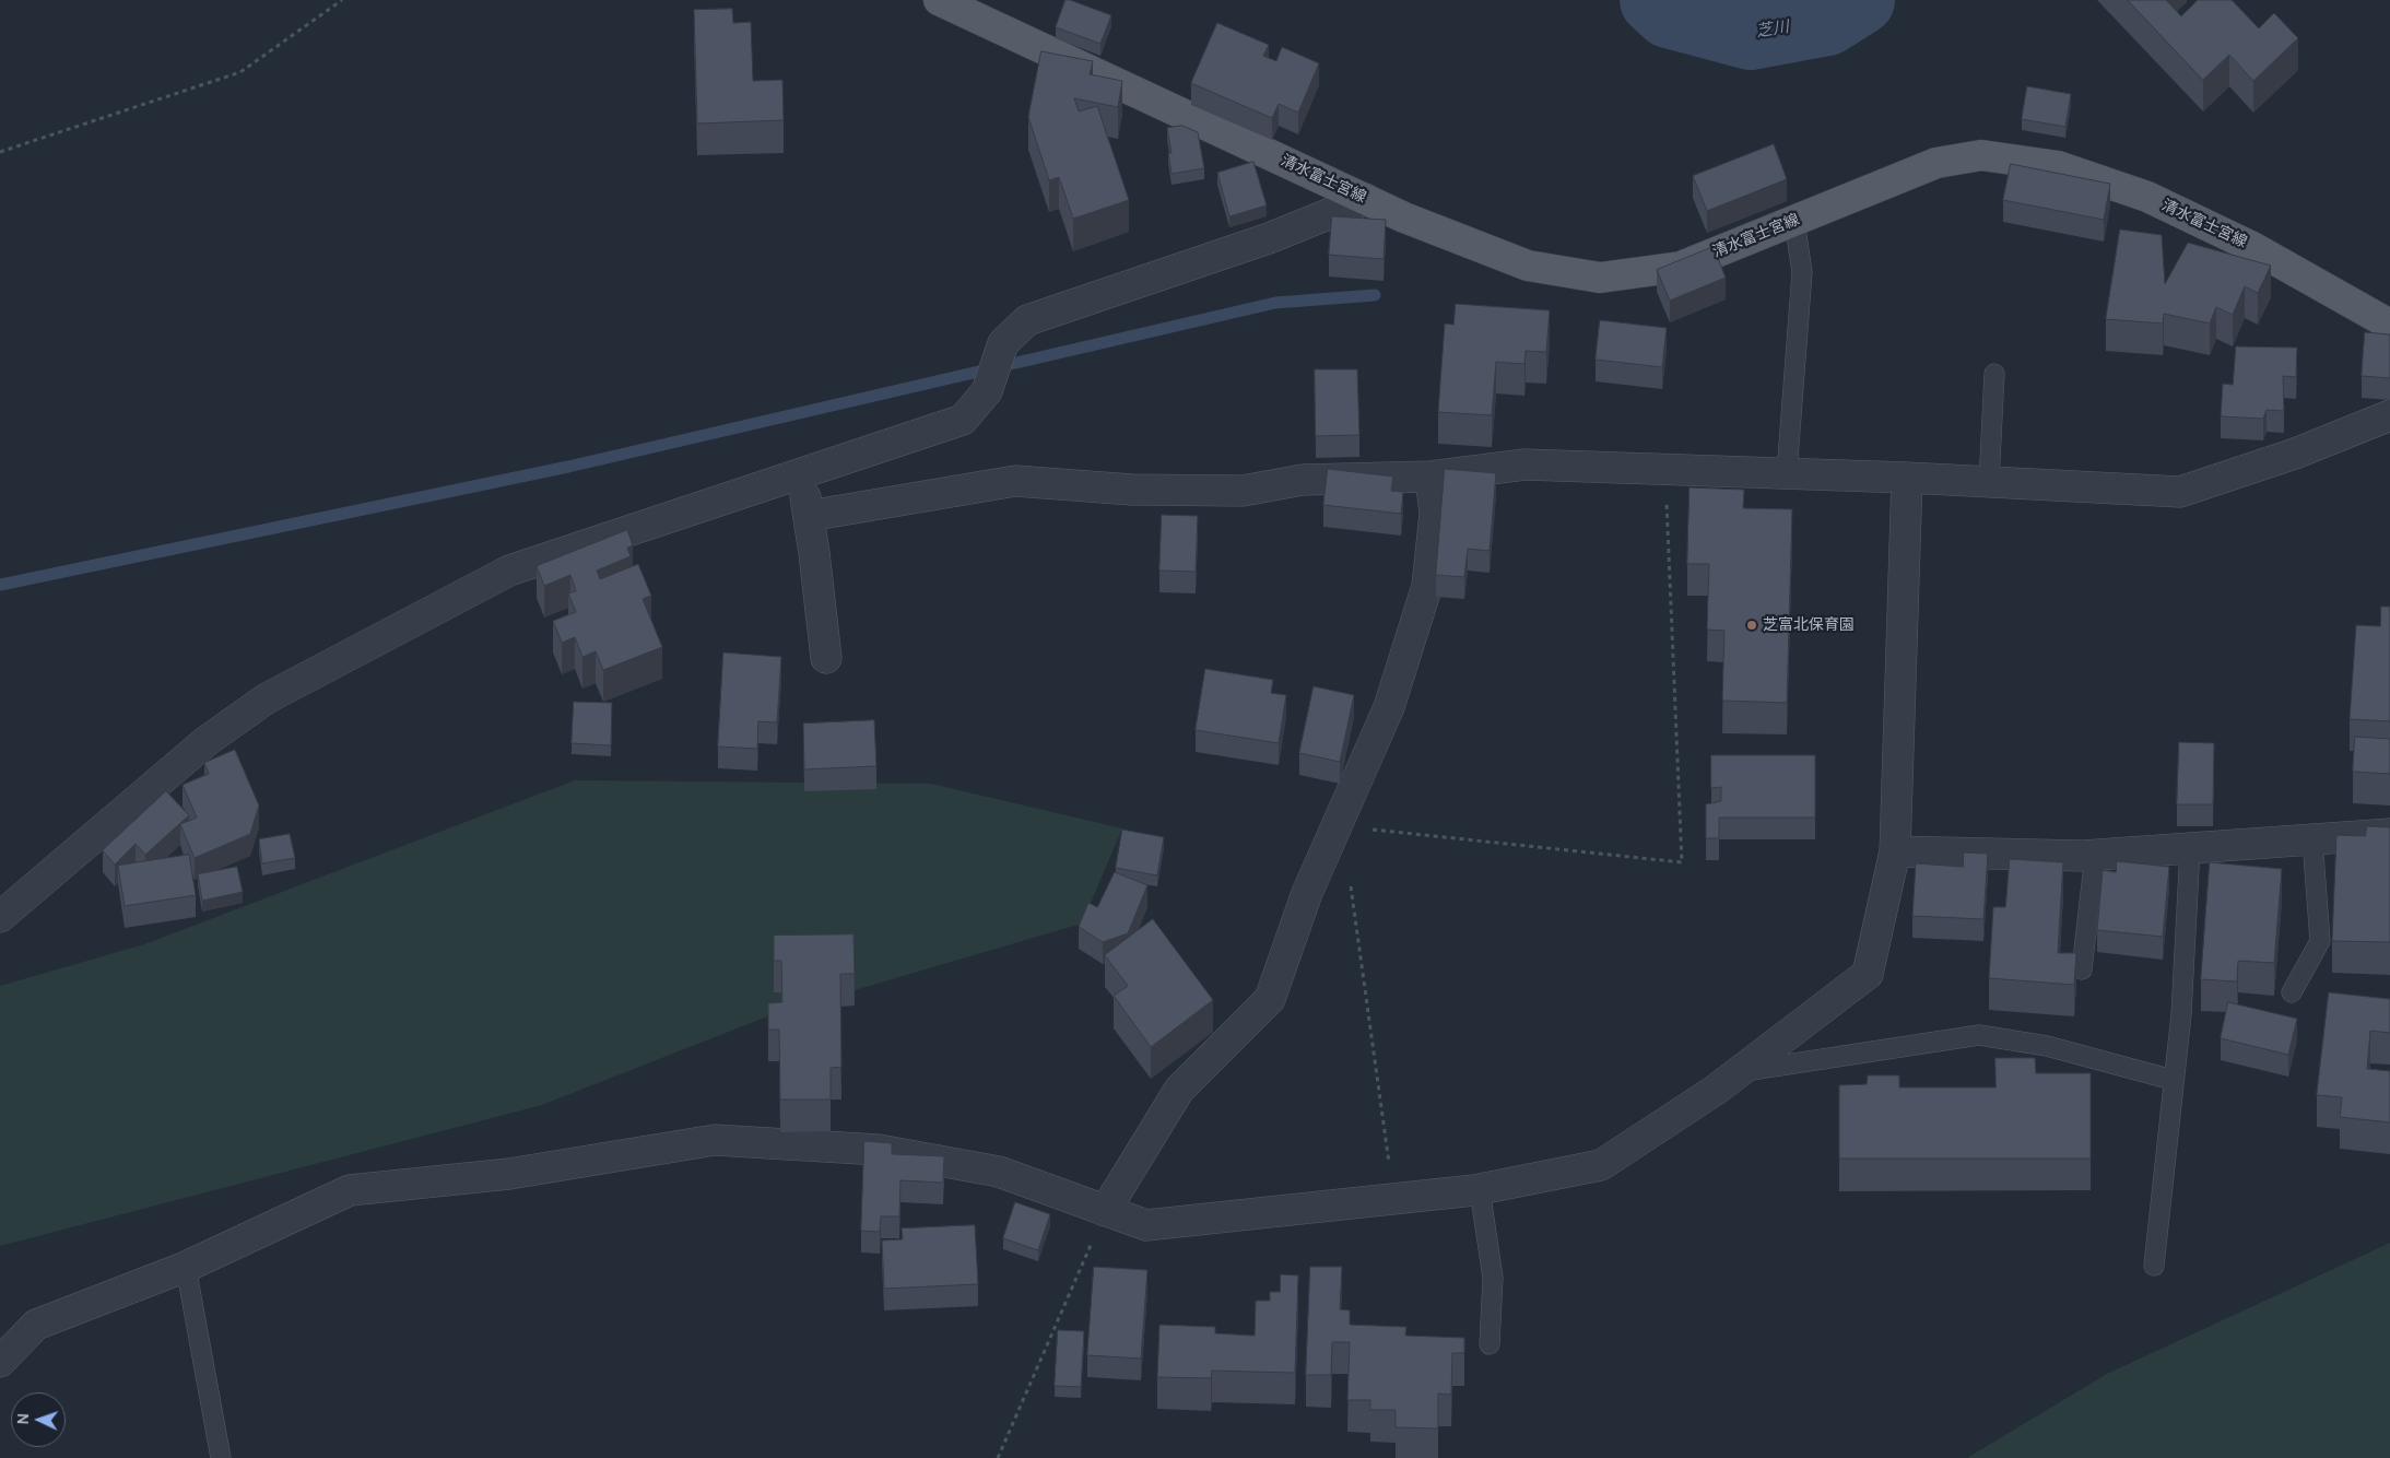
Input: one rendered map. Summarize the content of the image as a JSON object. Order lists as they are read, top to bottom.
{
  "streets": {
    "main road": ["清水富士宮線"]
  },
  "water": ["芝川"],
  "places": ["芝富北保育園"],
  "north": "left"
}
